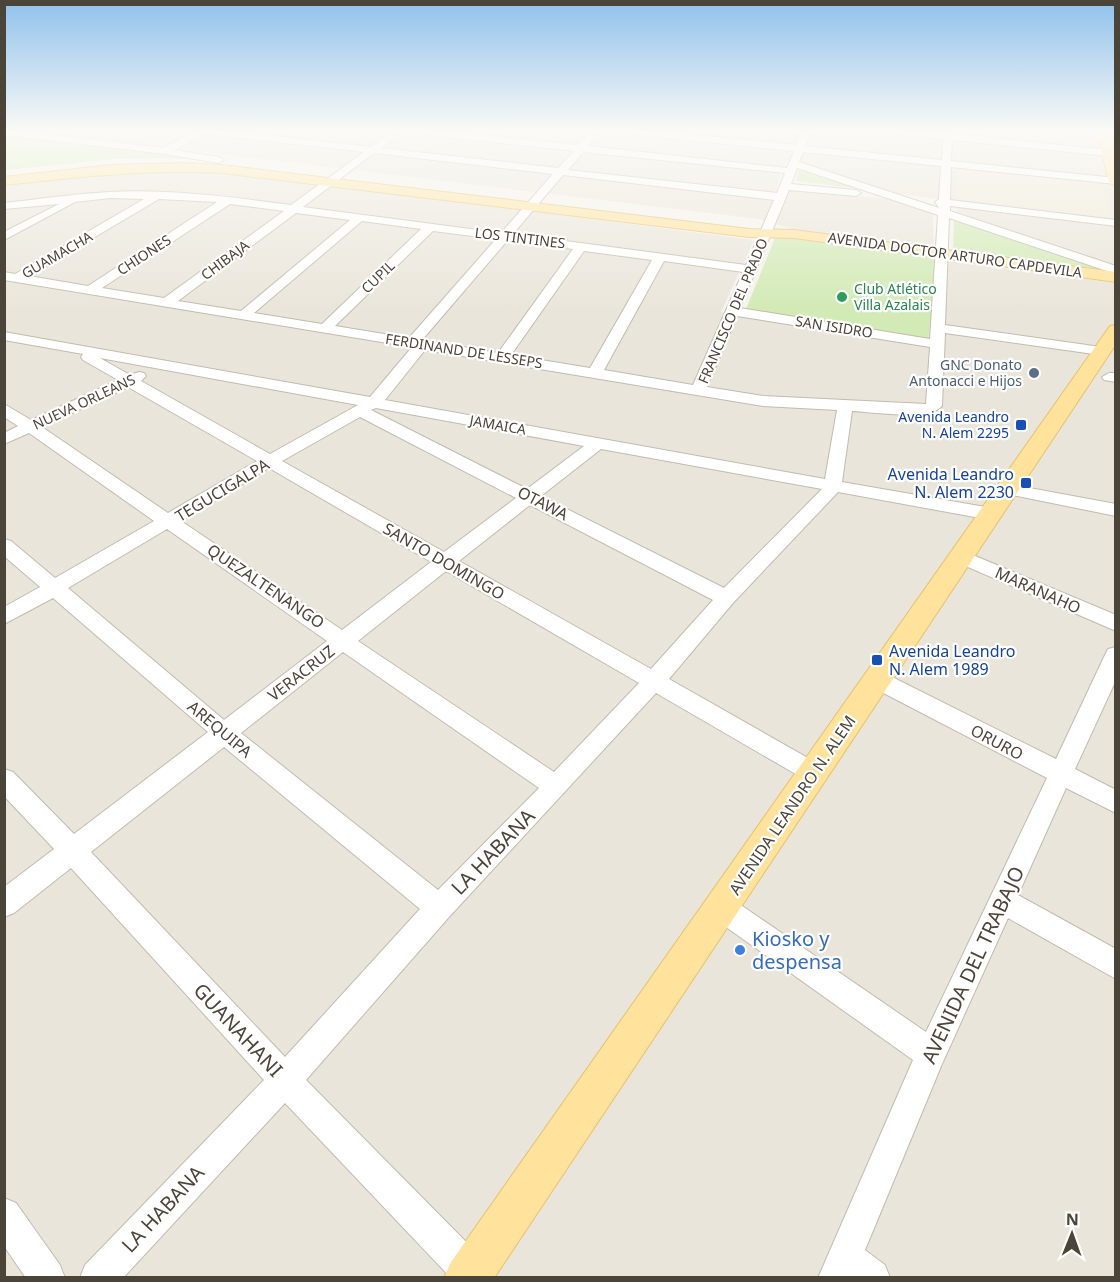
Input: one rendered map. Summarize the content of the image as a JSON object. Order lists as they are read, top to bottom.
{
  "streets": {
    "main road": ["AVENIDA DOCTOR ARTURO CAPDEVILA", "AVENIDA LEANDRO N. ALEM"],
    "street": [
      "LOS TINTINES",
      "GUAMACHA",
      "CHIONES",
      "CHIBAJA",
      "CUPIL",
      "FRANCISCO DEL PRADO",
      "SAN ISIDRO",
      "FERDINAND DE LESSEPS",
      "NUEVA ORLEANS",
      "JAMAICA",
      "TEGUCIGALPA",
      "OTAWA",
      "SANTO DOMINGO",
      "QUEZALTENANGO",
      "MARANAHO",
      "VERACRUZ",
      "AREQUIPA",
      "ORURO",
      "LA HABANA",
      "AVENIDA DEL TRABAJO",
      "GUANAHANI"
    ]
  },
  "crossings": [
    ["LOS TINTINES", "GUAMACHA"],
    ["LOS TINTINES", "CHIONES"],
    ["LOS TINTINES", "CHIBAJA"],
    ["LOS TINTINES", "CUPIL"],
    ["LOS TINTINES", "FRANCISCO DEL PRADO"],
    ["LOS TINTINES", "TEGUCIGALPA"],
    ["GUAMACHA", "FERDINAND DE LESSEPS"],
    ["CHIONES", "FERDINAND DE LESSEPS"],
    ["AVENIDA DOCTOR ARTURO CAPDEVILA", "FRANCISCO DEL PRADO"],
    ["AVENIDA DOCTOR ARTURO CAPDEVILA", "TEGUCIGALPA"],
    ["CHIBAJA", "FERDINAND DE LESSEPS"],
    ["CUPIL", "FERDINAND DE LESSEPS"],
    ["FRANCISCO DEL PRADO", "SAN ISIDRO"],
    ["FRANCISCO DEL PRADO", "FERDINAND DE LESSEPS"],
    ["SAN ISIDRO", "FERDINAND DE LESSEPS"],
    ["FERDINAND DE LESSEPS", "TEGUCIGALPA"],
    ["NUEVA ORLEANS", "JAMAICA"],
    ["NUEVA ORLEANS", "SANTO DOMINGO"],
    ["NUEVA ORLEANS", "QUEZALTENANGO"],
    ["JAMAICA", "TEGUCIGALPA"],
    ["JAMAICA", "OTAWA"],
    ["JAMAICA", "SANTO DOMINGO"],
    ["JAMAICA", "VERACRUZ"],
    ["JAMAICA", "AVENIDA LEANDRO N. ALEM"],
    ["JAMAICA", "LA HABANA"],
    ["TEGUCIGALPA", "OTAWA"],
    ["TEGUCIGALPA", "SANTO DOMINGO"],
    ["TEGUCIGALPA", "QUEZALTENANGO"],
    ["TEGUCIGALPA", "AREQUIPA"],
    ["OTAWA", "VERACRUZ"],
    ["OTAWA", "LA HABANA"],
    ["SANTO DOMINGO", "VERACRUZ"],
    ["SANTO DOMINGO", "AVENIDA LEANDRO N. ALEM"],
    ["SANTO DOMINGO", "LA HABANA"],
    ["QUEZALTENANGO", "VERACRUZ"],
    ["QUEZALTENANGO", "LA HABANA"],
    ["MARANAHO", "AVENIDA LEANDRO N. ALEM"],
    ["VERACRUZ", "AREQUIPA"],
    ["VERACRUZ", "GUANAHANI"],
    ["AREQUIPA", "LA HABANA"],
    ["ORURO", "AVENIDA LEANDRO N. ALEM"],
    ["ORURO", "AVENIDA DEL TRABAJO"],
    ["AVENIDA LEANDRO N. ALEM", "GUANAHANI"],
    ["LA HABANA", "GUANAHANI"]
  ],
  "places": {
    "other": ["Club Atlético Villa Azalais", "GNC Donato Antonacci e Hijos", "Kiosko y despensa"],
    "transit": ["Avenida Leandro N. Alem 2295", "Avenida Leandro N. Alem 2230", "Avenida Leandro N. Alem 1989"]
  },
  "north": "top"
}
